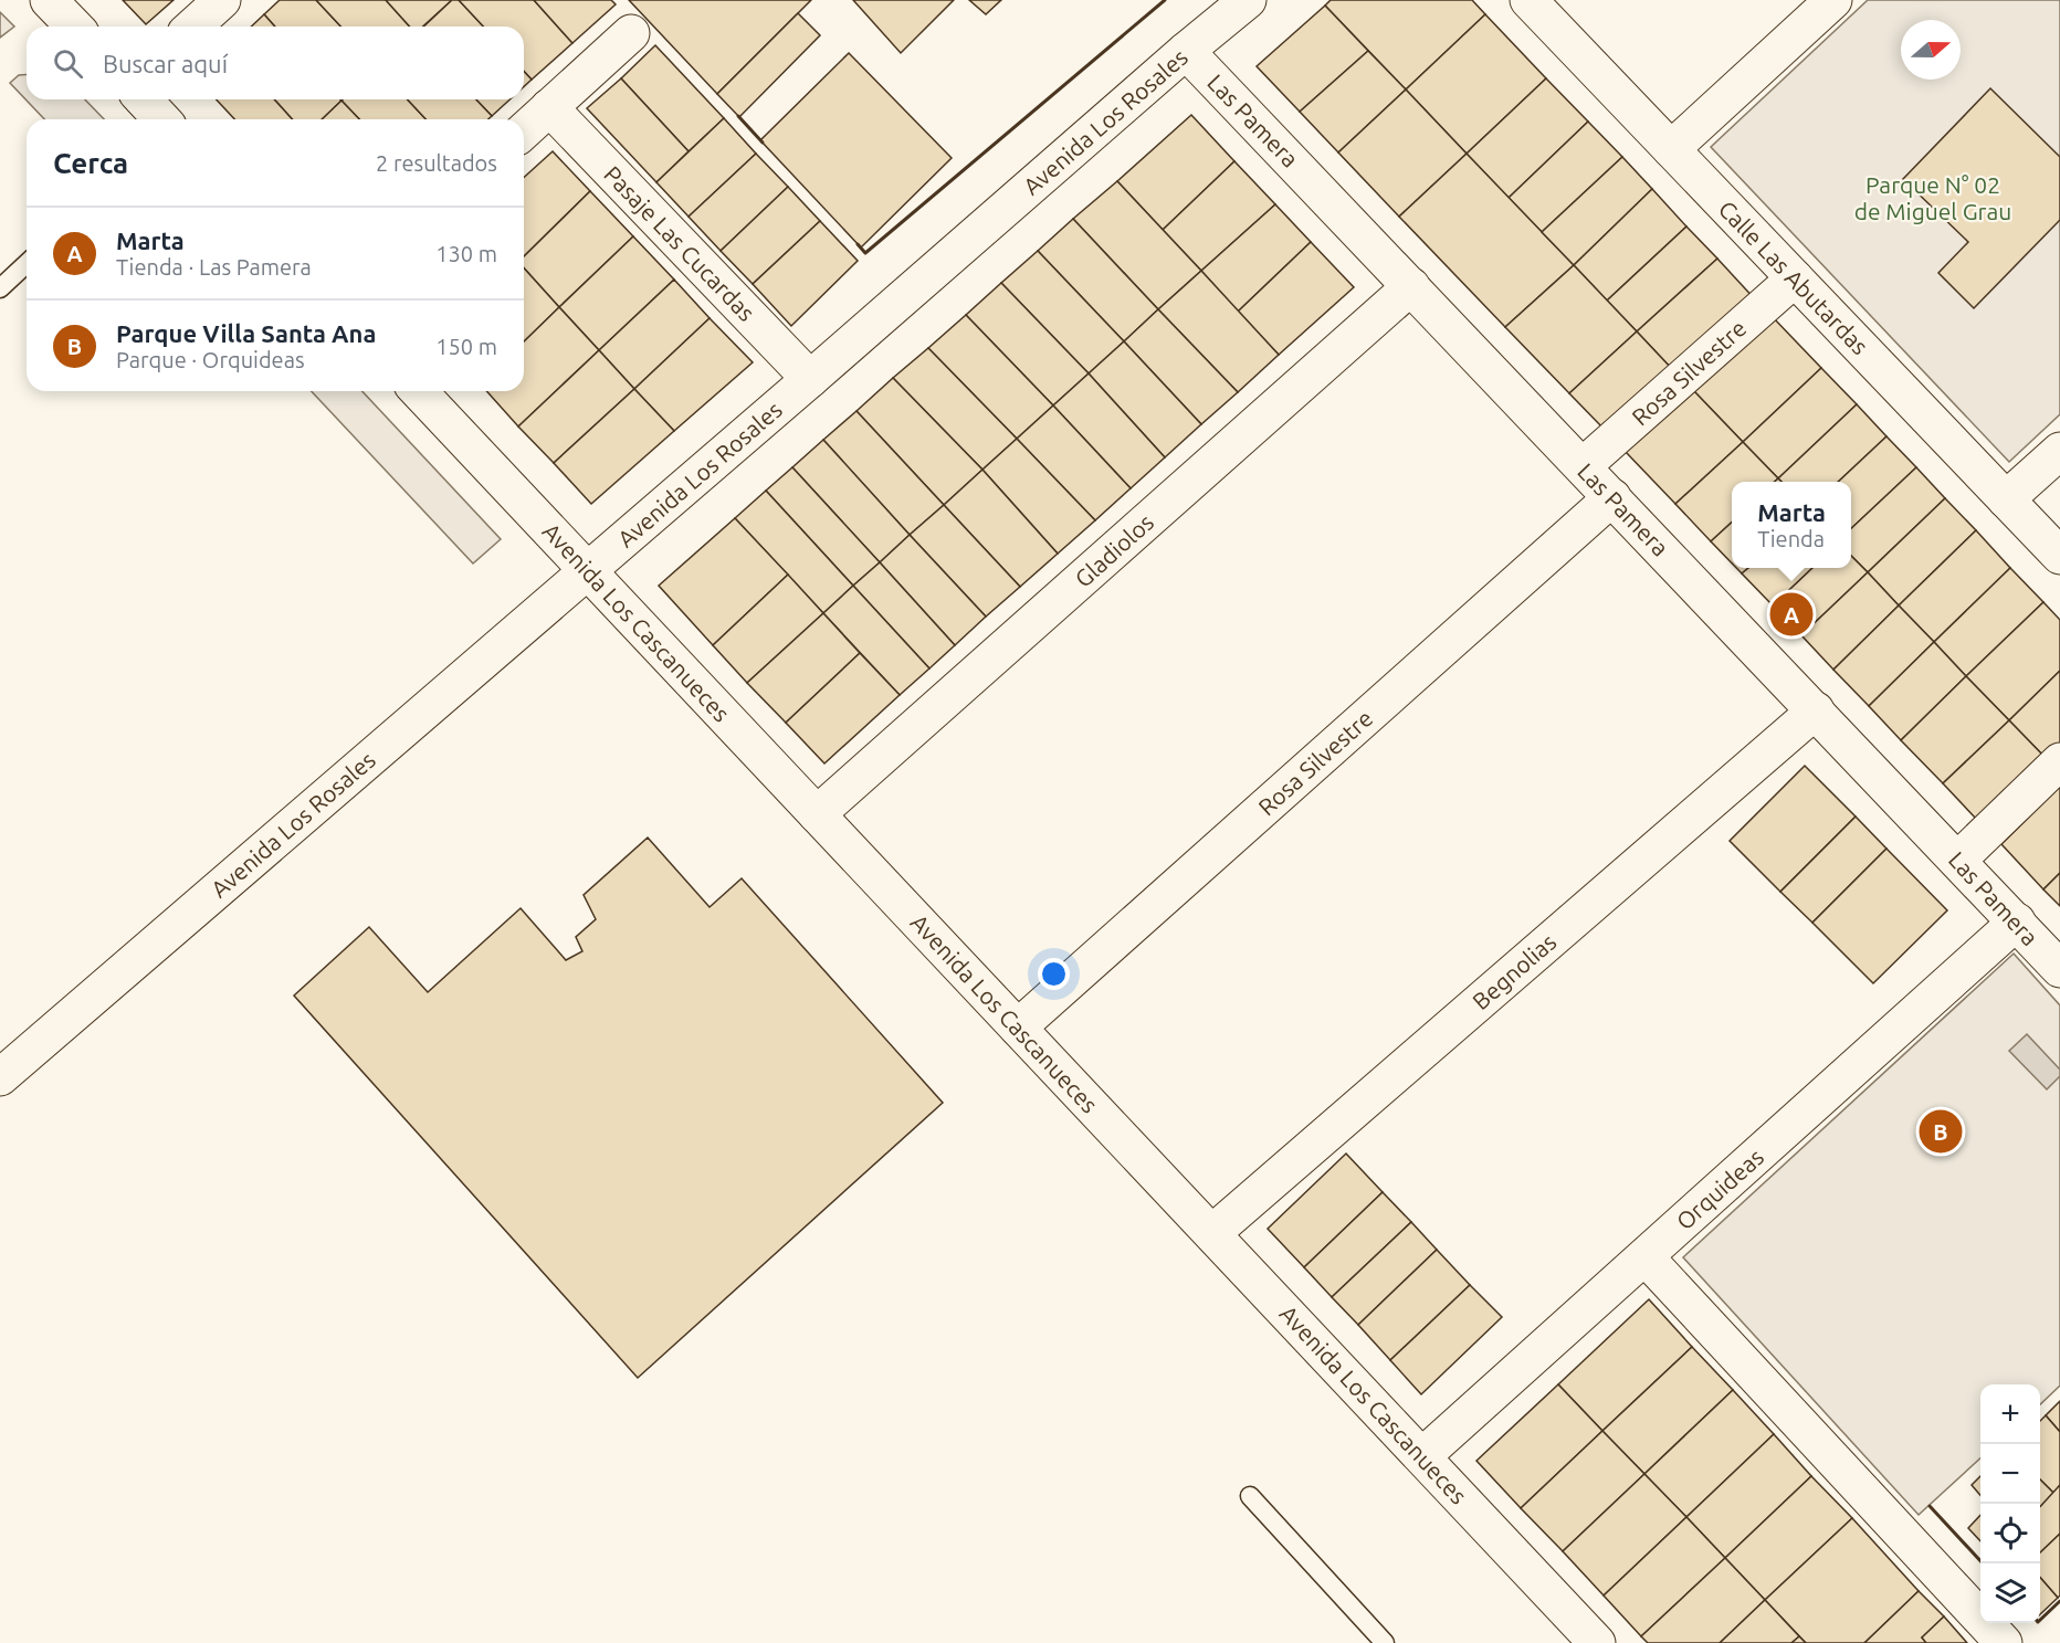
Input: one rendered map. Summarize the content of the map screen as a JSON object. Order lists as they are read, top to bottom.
{
  "streets": {
    "street": [
      "Las Pamera",
      "Avenida Los Rosales",
      "Pasaje Las Cucardas",
      "Calle Las Abutardas",
      "Rosa Silvestre",
      "Gladiolos",
      "Avenida Los Cascanueces",
      "Begnolias",
      "Orquideas"
    ]
  },
  "crossings": [
    ["Las Pamera", "Avenida Los Rosales"],
    ["Las Pamera", "Rosa Silvestre"],
    ["Las Pamera", "Gladiolos"],
    ["Las Pamera", "Begnolias"],
    ["Las Pamera", "Orquideas"],
    ["Avenida Los Rosales", "Pasaje Las Cucardas"],
    ["Avenida Los Rosales", "Avenida Los Cascanueces"],
    ["Calle Las Abutardas", "Rosa Silvestre"],
    ["Rosa Silvestre", "Avenida Los Cascanueces"],
    ["Gladiolos", "Avenida Los Cascanueces"],
    ["Avenida Los Cascanueces", "Begnolias"],
    ["Avenida Los Cascanueces", "Orquideas"]
  ],
  "parks": ["Parque N° 02 de Miguel Grau"],
  "north": "right",
  "page": {
    "search": "Buscar aquí",
    "heading": ["Cerca", "2 resultados"],
    "list": [
      {
        "mark": "A",
        "name": "Marta",
        "note": "Tienda · Las Pamera",
        "value": "130 m"
      },
      {
        "mark": "B",
        "name": "Parque Villa Santa Ana",
        "note": "Parque · Orquideas",
        "value": "150 m"
      }
    ],
    "popup": ["Marta", "Tienda"],
    "pins": ["A", "B"],
    "map_buttons": ["+", "−"]
  }
}
